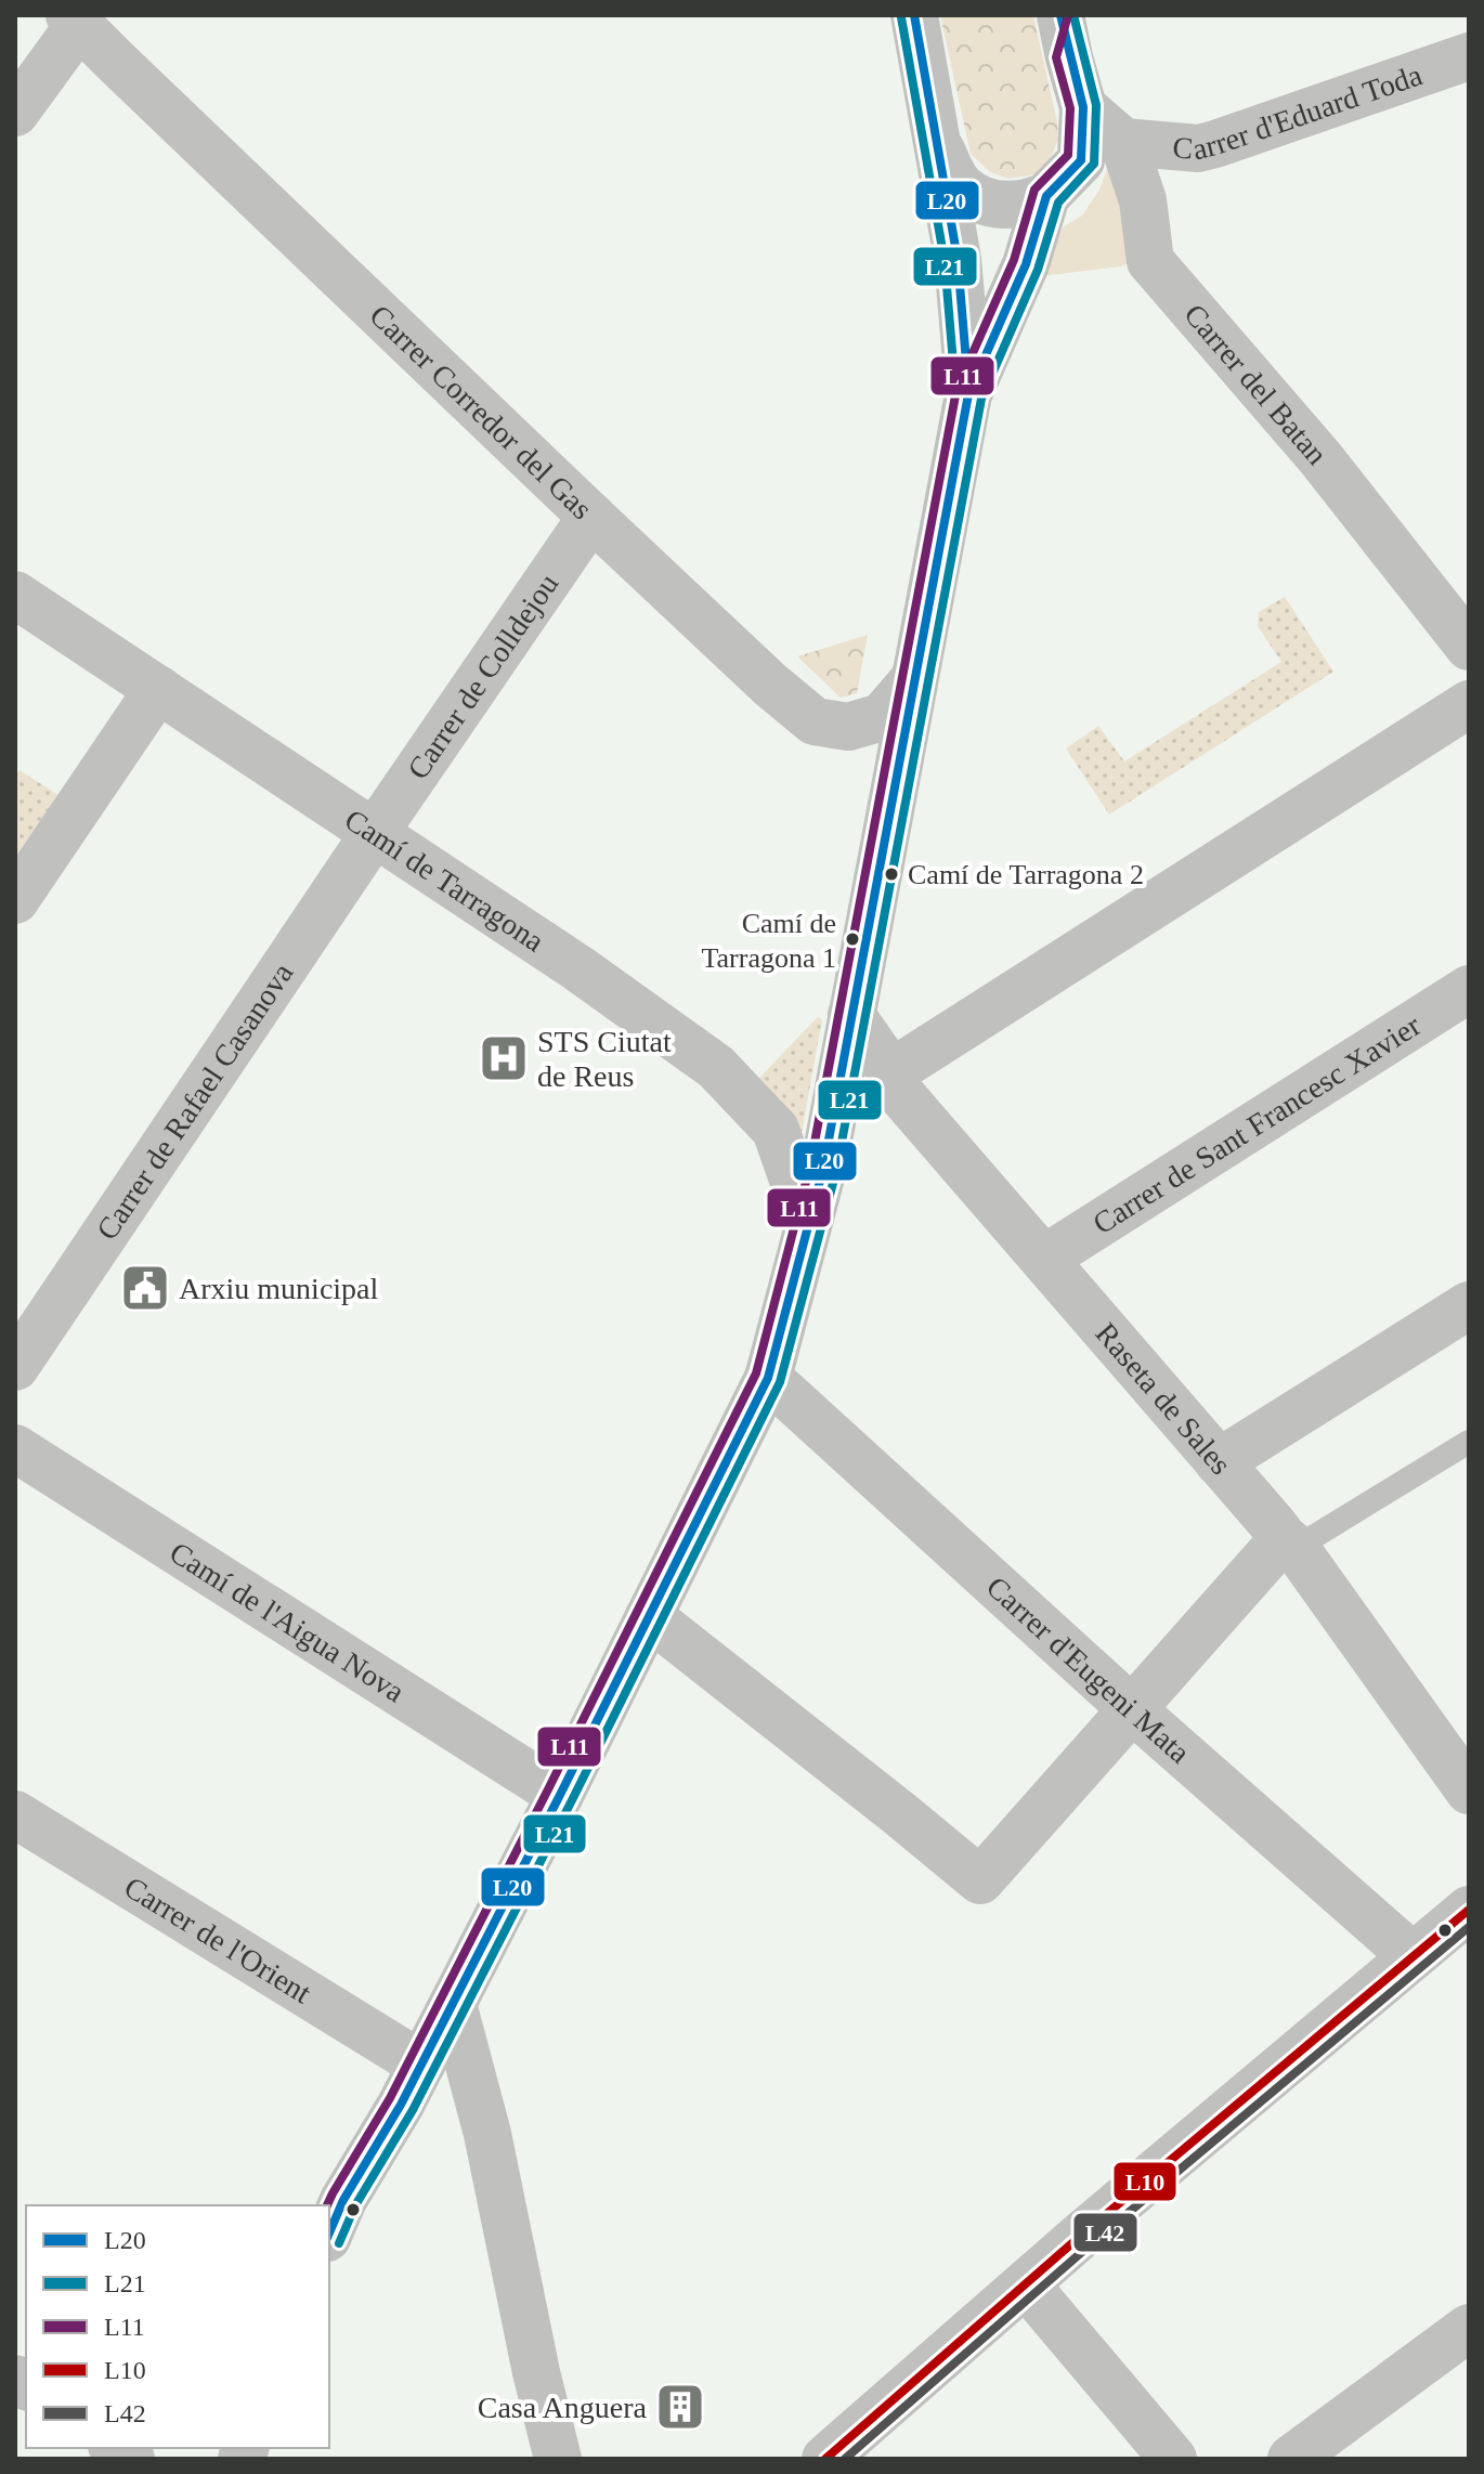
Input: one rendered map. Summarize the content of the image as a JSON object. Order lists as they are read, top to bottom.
{
  "streets": {
    "street": [
      "Carrer d'Eduard Toda",
      "Carrer del Batan",
      "Carrer Corredor del Gas",
      "Carrer de Colldejou",
      "Camí de Tarragona",
      "Carrer de Rafael Casanova",
      "Carrer de Sant Francesc Xavier",
      "Raseta de Sales",
      "Camí de l'Aigua Nova",
      "Carrer d'Eugeni Mata",
      "Carrer de l'Orient"
    ]
  },
  "crossings": [
    ["Carrer d'Eduard Toda", "Carrer del Batan"],
    ["Carrer Corredor del Gas", "Carrer de Colldejou"],
    ["Carrer de Colldejou", "Camí de Tarragona"],
    ["Carrer de Colldejou", "Carrer de Rafael Casanova"],
    ["Camí de Tarragona", "Carrer de Rafael Casanova"],
    ["Carrer de Sant Francesc Xavier", "Raseta de Sales"]
  ],
  "places": {
    "other": ["Camí de Tarragona 2", "Camí de Tarragona 1"],
    "hospital": ["STS Ciutat de Reus"],
    "public building": ["Arxiu municipal"],
    "building": ["Casa Anguera"]
  },
  "lines": [
    "transit line L20",
    "transit line L21",
    "transit line L11",
    "transit line L10",
    "transit line L42"
  ],
  "legend": [
    "L20",
    "L21",
    "L11",
    "L10",
    "L42"
  ]
}
